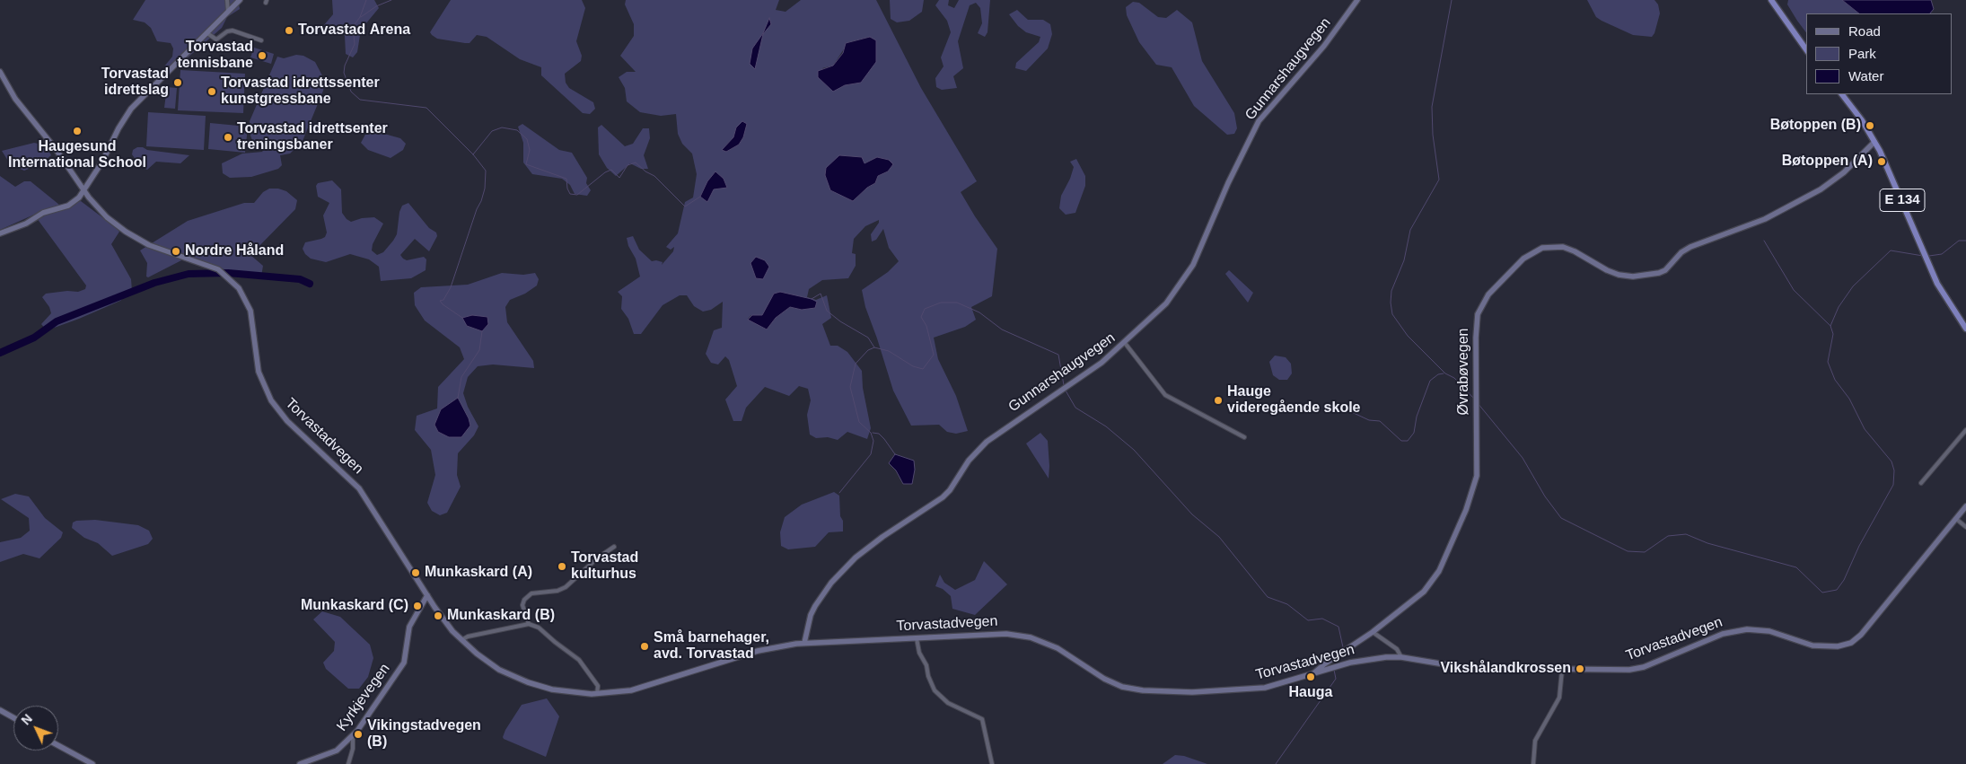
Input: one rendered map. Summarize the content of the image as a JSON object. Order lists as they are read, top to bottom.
{
  "streets": {
    "highway": ["E 134"],
    "main road": [
      "Gunnarshaugvegen",
      "Øvrabøvegen",
      "Torvastadvegen",
      "Kyrkjevegen"
    ]
  },
  "crossings": [
    ["Gunnarshaugvegen", "Torvastadvegen"],
    ["E 134", "Øvrabøvegen"],
    ["Øvrabøvegen", "Torvastadvegen"],
    ["Torvastadvegen", "Kyrkjevegen"]
  ],
  "places": [
    "Torvastad Arena",
    "Torvastad tennisbane",
    "Torvastad idrettslag",
    "Torvastad idrettssenter kunstgressbane",
    "Bøtoppen (B)",
    "Haugesund International School",
    "Torvastad idrettsenter treningsbaner",
    "Bøtoppen (A)",
    "Nordre Håland",
    "Hauge videregående skole",
    "Torvastad kulturhus",
    "Munkaskard (A)",
    "Munkaskard (C)",
    "Munkaskard (B)",
    "Små barnehager, avd. Torvastad",
    "Vikshålandkrossen",
    "Hauga",
    "Vikingstadvegen (B)"
  ],
  "legend": ["Road", "Park", "Water"],
  "north": "top left"
}
